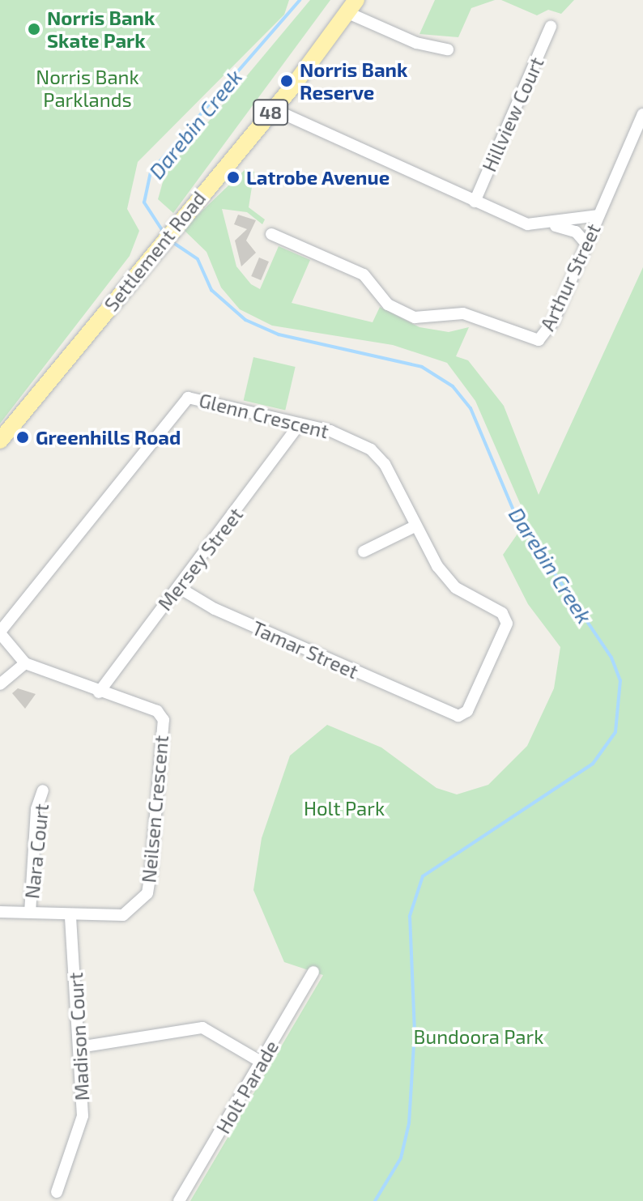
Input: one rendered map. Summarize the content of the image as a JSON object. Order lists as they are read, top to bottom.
{
  "streets": {
    "main road": ["48", "Settlement Road"],
    "street": [
      "Hillview Court",
      "Arthur Street",
      "Glenn Crescent",
      "Mersey Street",
      "Tamar Street",
      "Neilsen Crescent",
      "Nara Court",
      "Madison Court",
      "Holt Parade"
    ]
  },
  "crossings": [
    ["Glenn Crescent", "Mersey Street"],
    ["Glenn Crescent", "Tamar Street"],
    ["Mersey Street", "Tamar Street"],
    ["Mersey Street", "Neilsen Crescent"],
    ["Neilsen Crescent", "Nara Court"],
    ["Neilsen Crescent", "Madison Court"]
  ],
  "water": ["Darebin Creek"],
  "parks": ["Norris Bank Parklands", "Holt Park", "Bundoora Park"],
  "places": [
    "Norris Bank Skate Park",
    "Norris Bank Reserve",
    "Latrobe Avenue",
    "Greenhills Road"
  ]
}
